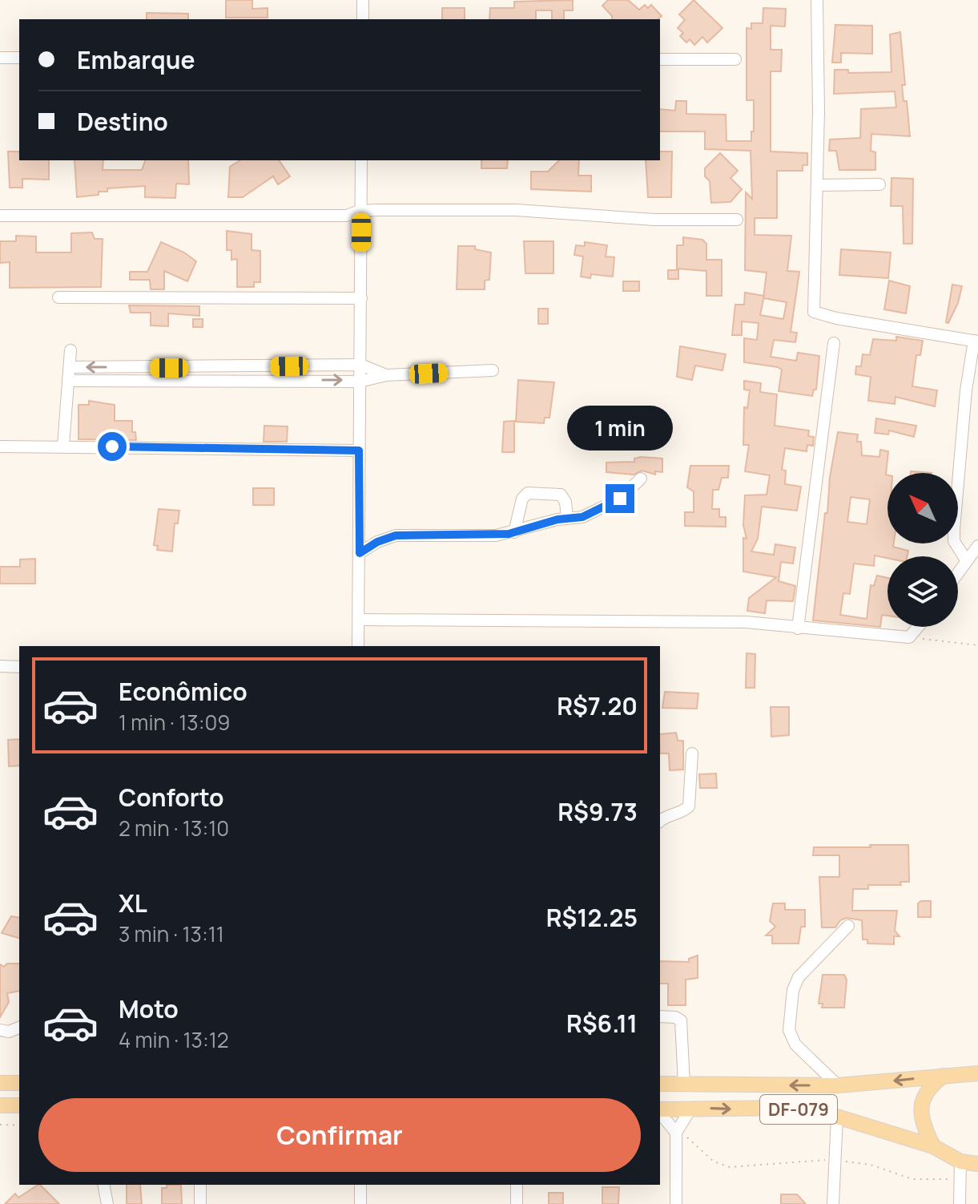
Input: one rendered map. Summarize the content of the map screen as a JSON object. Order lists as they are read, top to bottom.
{
  "streets": {
    "main road": ["DF-079"]
  },
  "north": "top left",
  "page": {
    "banner": ["Embarque", "Destino"],
    "bubble": "1 min",
    "list": [
      {
        "name": "Econômico",
        "note": "1 min · 13:09",
        "value": "R$7.20"
      },
      {
        "name": "Conforto",
        "note": "2 min · 13:10",
        "value": "R$9.73"
      },
      {
        "name": "XL",
        "note": "3 min · 13:11",
        "value": "R$12.25"
      },
      {
        "name": "Moto",
        "note": "4 min · 13:12",
        "value": "R$6.11"
      }
    ],
    "buttons": "Confirmar"
  }
}
